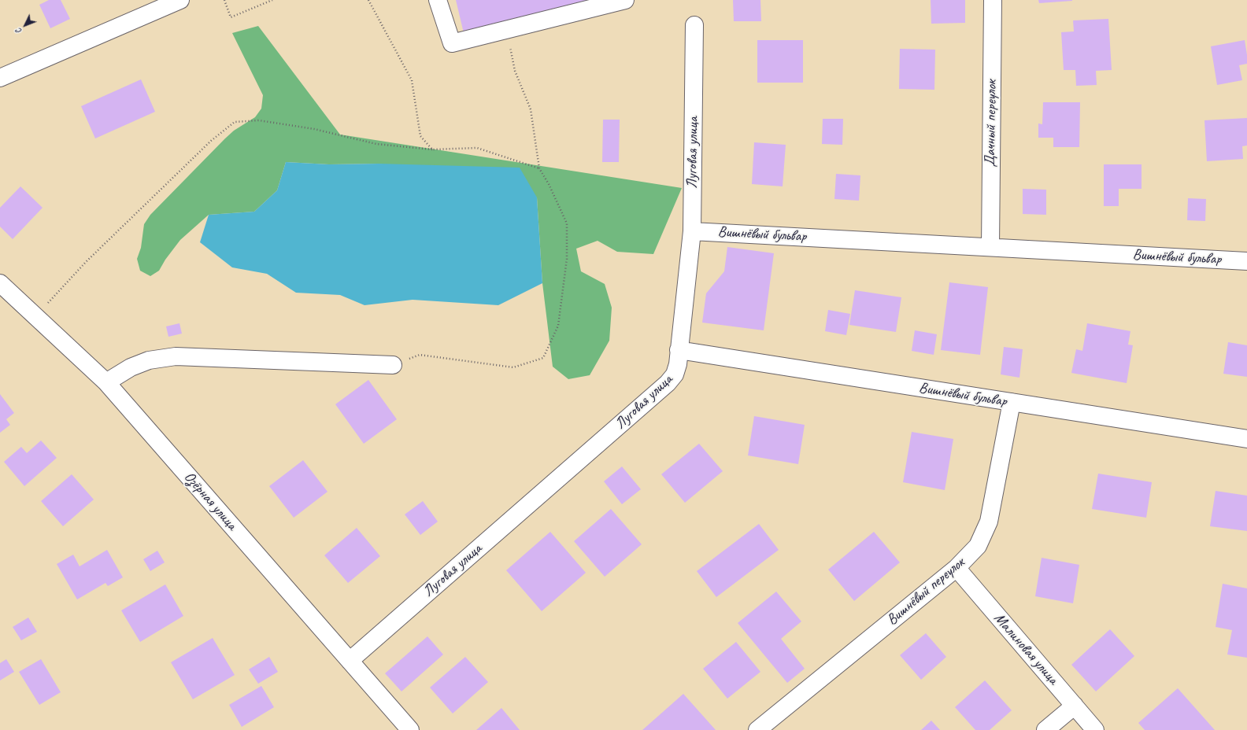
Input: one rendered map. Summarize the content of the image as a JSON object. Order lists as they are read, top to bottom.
{
  "streets": {
    "street": [
      "Дачный переулок",
      "Луговая улица",
      "Вишнёвый бульвар",
      "Озёрная улица",
      "Вишнёвый переулок",
      "Малиновая улица"
    ]
  },
  "crossings": [
    ["Дачный переулок", "Вишнёвый бульвар"],
    ["Луговая улица", "Вишнёвый бульвар"],
    ["Луговая улица", "Озёрная улица"],
    ["Вишнёвый бульвар", "Вишнёвый переулок"],
    ["Вишнёвый переулок", "Малиновая улица"]
  ],
  "north": "bottom left"
}
